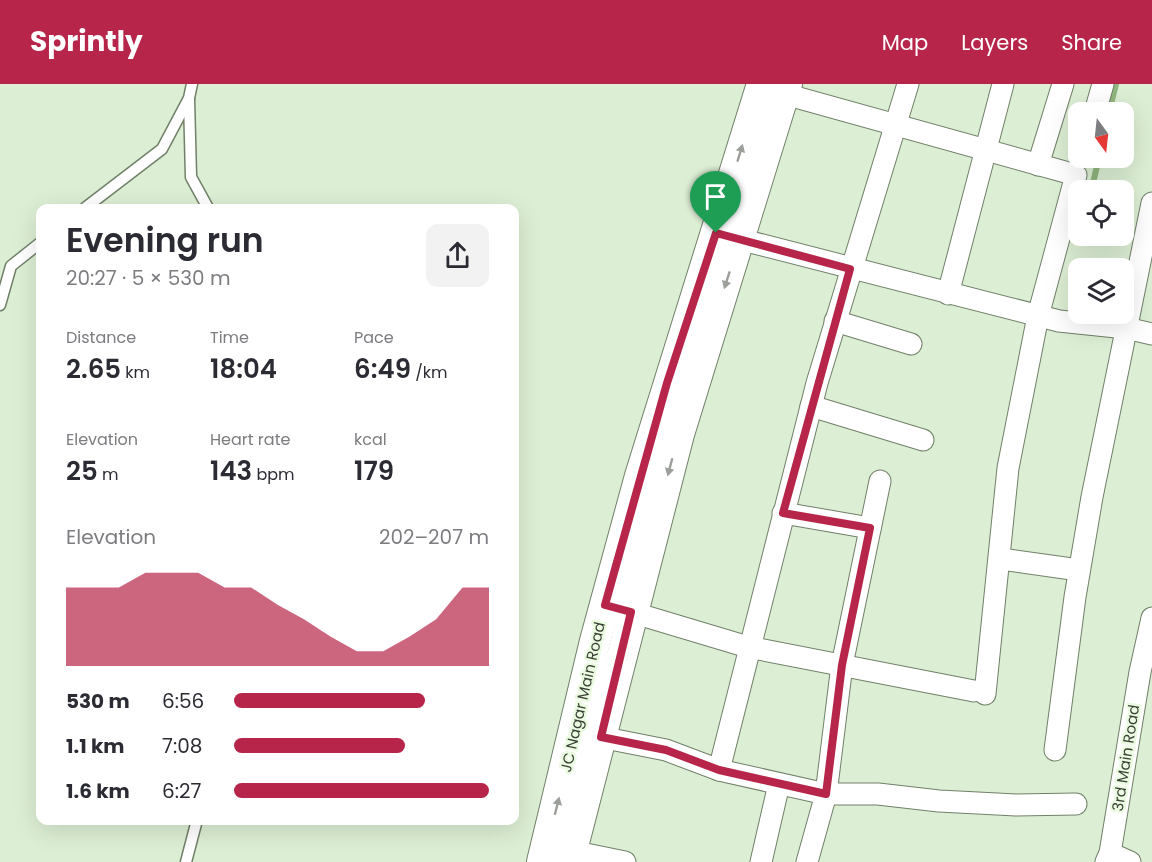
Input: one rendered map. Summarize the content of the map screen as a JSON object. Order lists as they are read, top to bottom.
{
  "streets": {
    "main road": ["JC Nagar Main Road"],
    "street": ["3rd Main Road"]
  },
  "north": "bottom",
  "page": {
    "header": "Sprintly",
    "nav": ["Map", "Layers", "Share"],
    "heading": ["Evening run", "20:27 · 5 × 530 m"],
    "stats": [
      ["Distance", "2.65 km"],
      ["Time", "18:04"],
      ["Pace", "6:49 /km"],
      ["Elevation", "25 m"],
      ["Heart rate", "143 bpm"],
      ["kcal", "179"]
    ],
    "chart": ["Elevation", "202–207 m"],
    "list": [
      {
        "name": "530 m",
        "note": "6:56"
      },
      {
        "name": "1.1 km",
        "note": "7:08"
      },
      {
        "name": "1.6 km",
        "note": "6:27"
      }
    ]
  }
}
